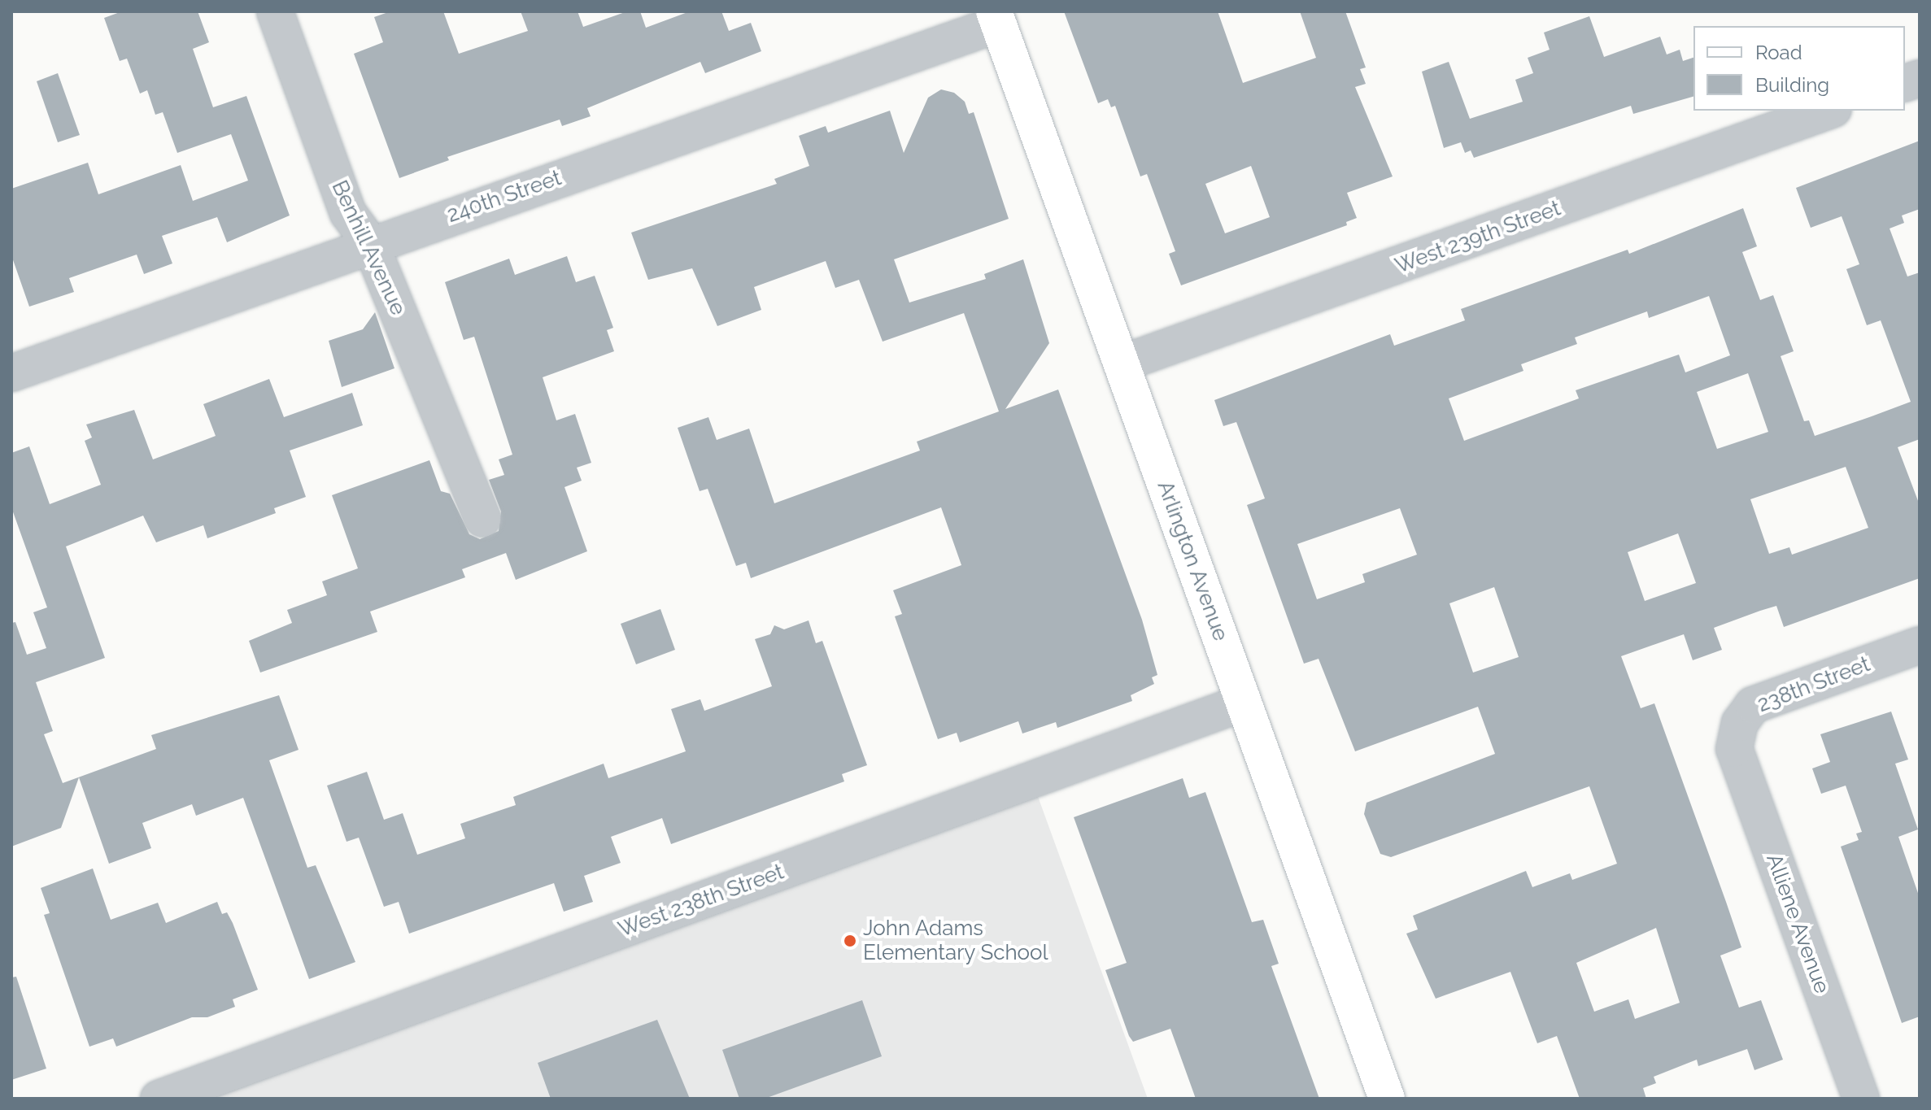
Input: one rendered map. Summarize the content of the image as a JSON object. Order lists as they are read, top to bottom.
{
  "streets": {
    "main road": ["Arlington Avenue"],
    "street": [
      "240th Street",
      "West 239th Street",
      "Benhill Avenue",
      "238th Street",
      "West 238th Street",
      "Alliene Avenue"
    ]
  },
  "crossings": [
    ["240th Street", "Benhill Avenue"],
    ["240th Street", "Arlington Avenue"],
    ["West 239th Street", "Arlington Avenue"],
    ["Arlington Avenue", "West 238th Street"],
    ["238th Street", "Alliene Avenue"]
  ],
  "places": ["John Adams Elementary School"],
  "legend": ["Road", "Building"]
}
